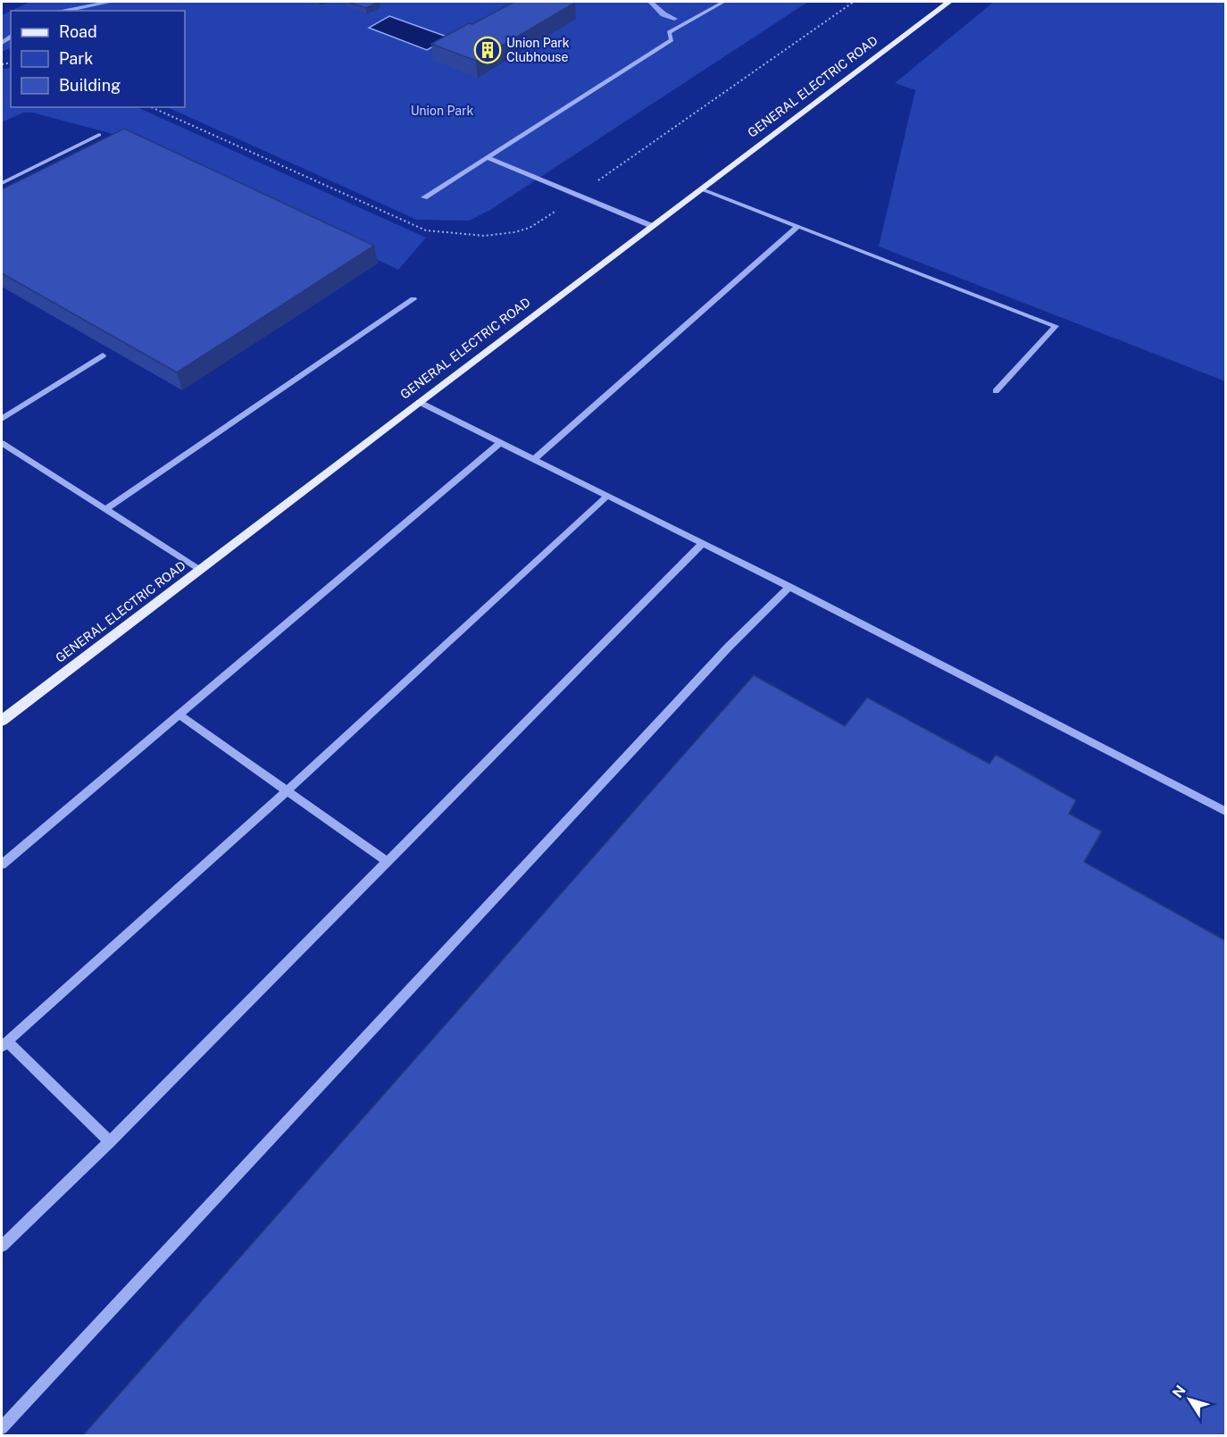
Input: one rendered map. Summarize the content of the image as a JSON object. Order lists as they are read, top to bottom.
{
  "streets": {
    "main road": ["GENERAL ELECTRIC ROAD"]
  },
  "parks": ["Union Park"],
  "places": {
    "building": ["Union Park Clubhouse"]
  },
  "legend": ["Road", "Park", "Building"],
  "north": "top left"
}
